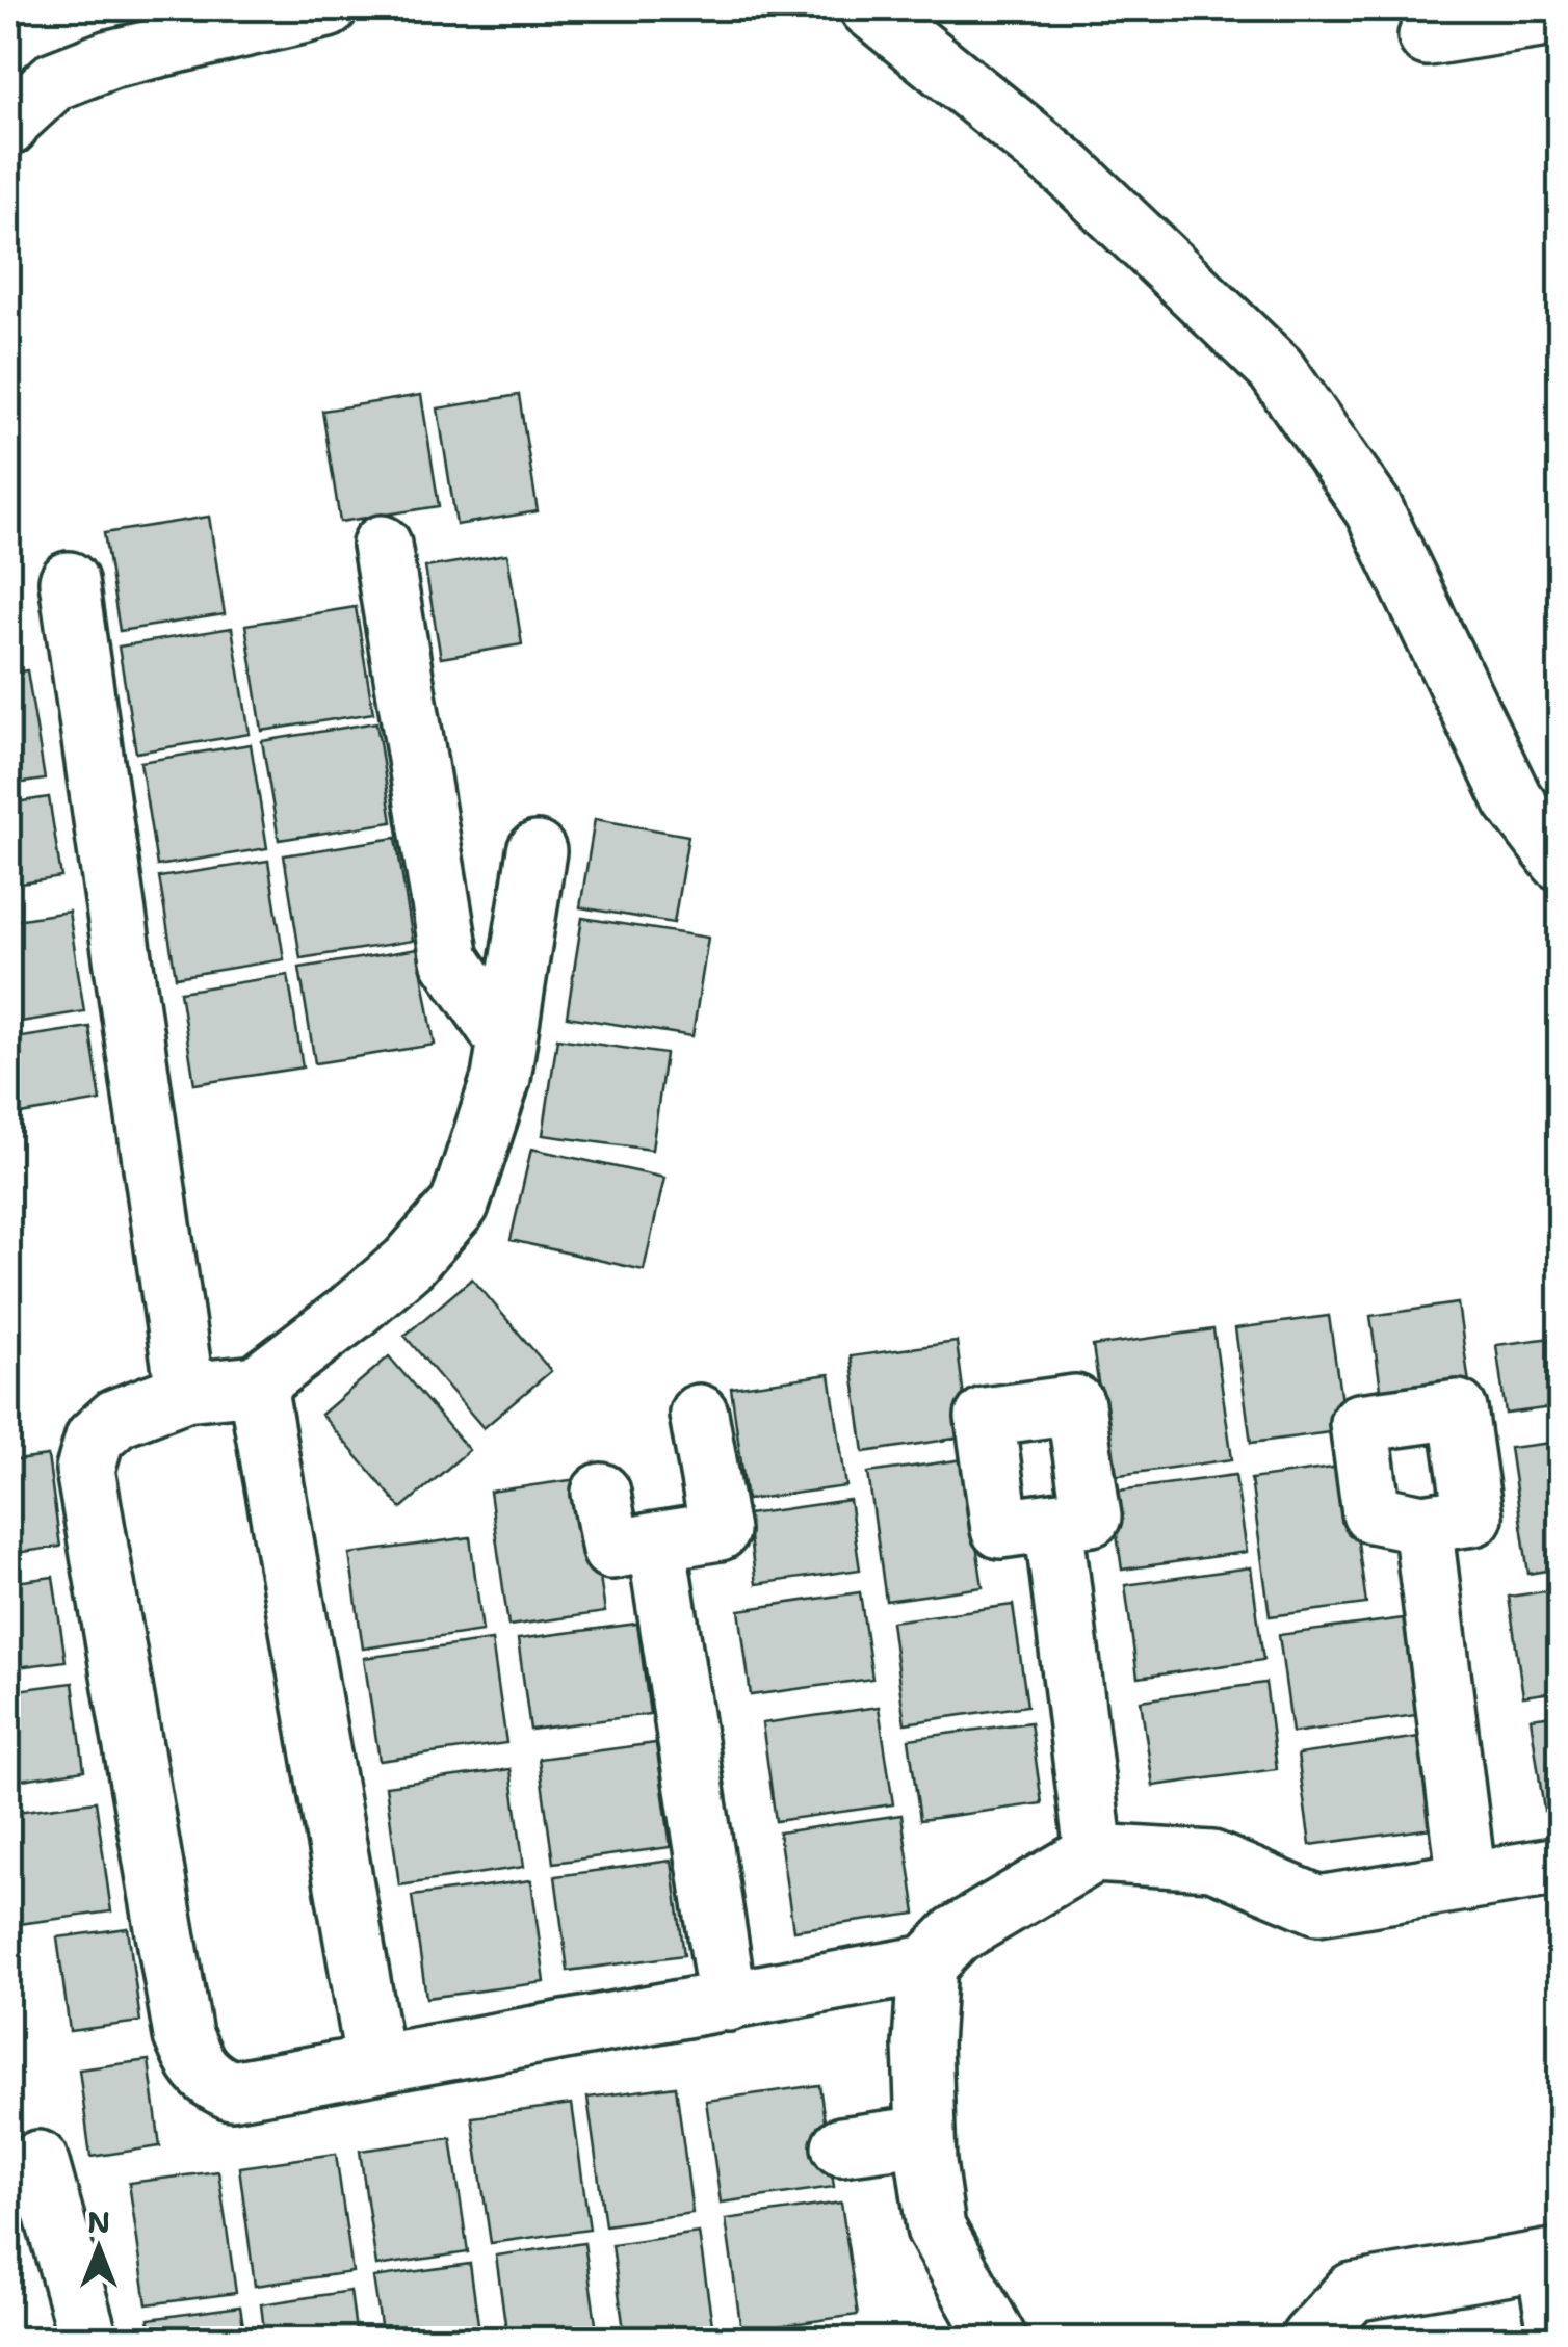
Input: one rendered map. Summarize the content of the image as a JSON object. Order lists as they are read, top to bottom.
{
  "north": "top"
}
